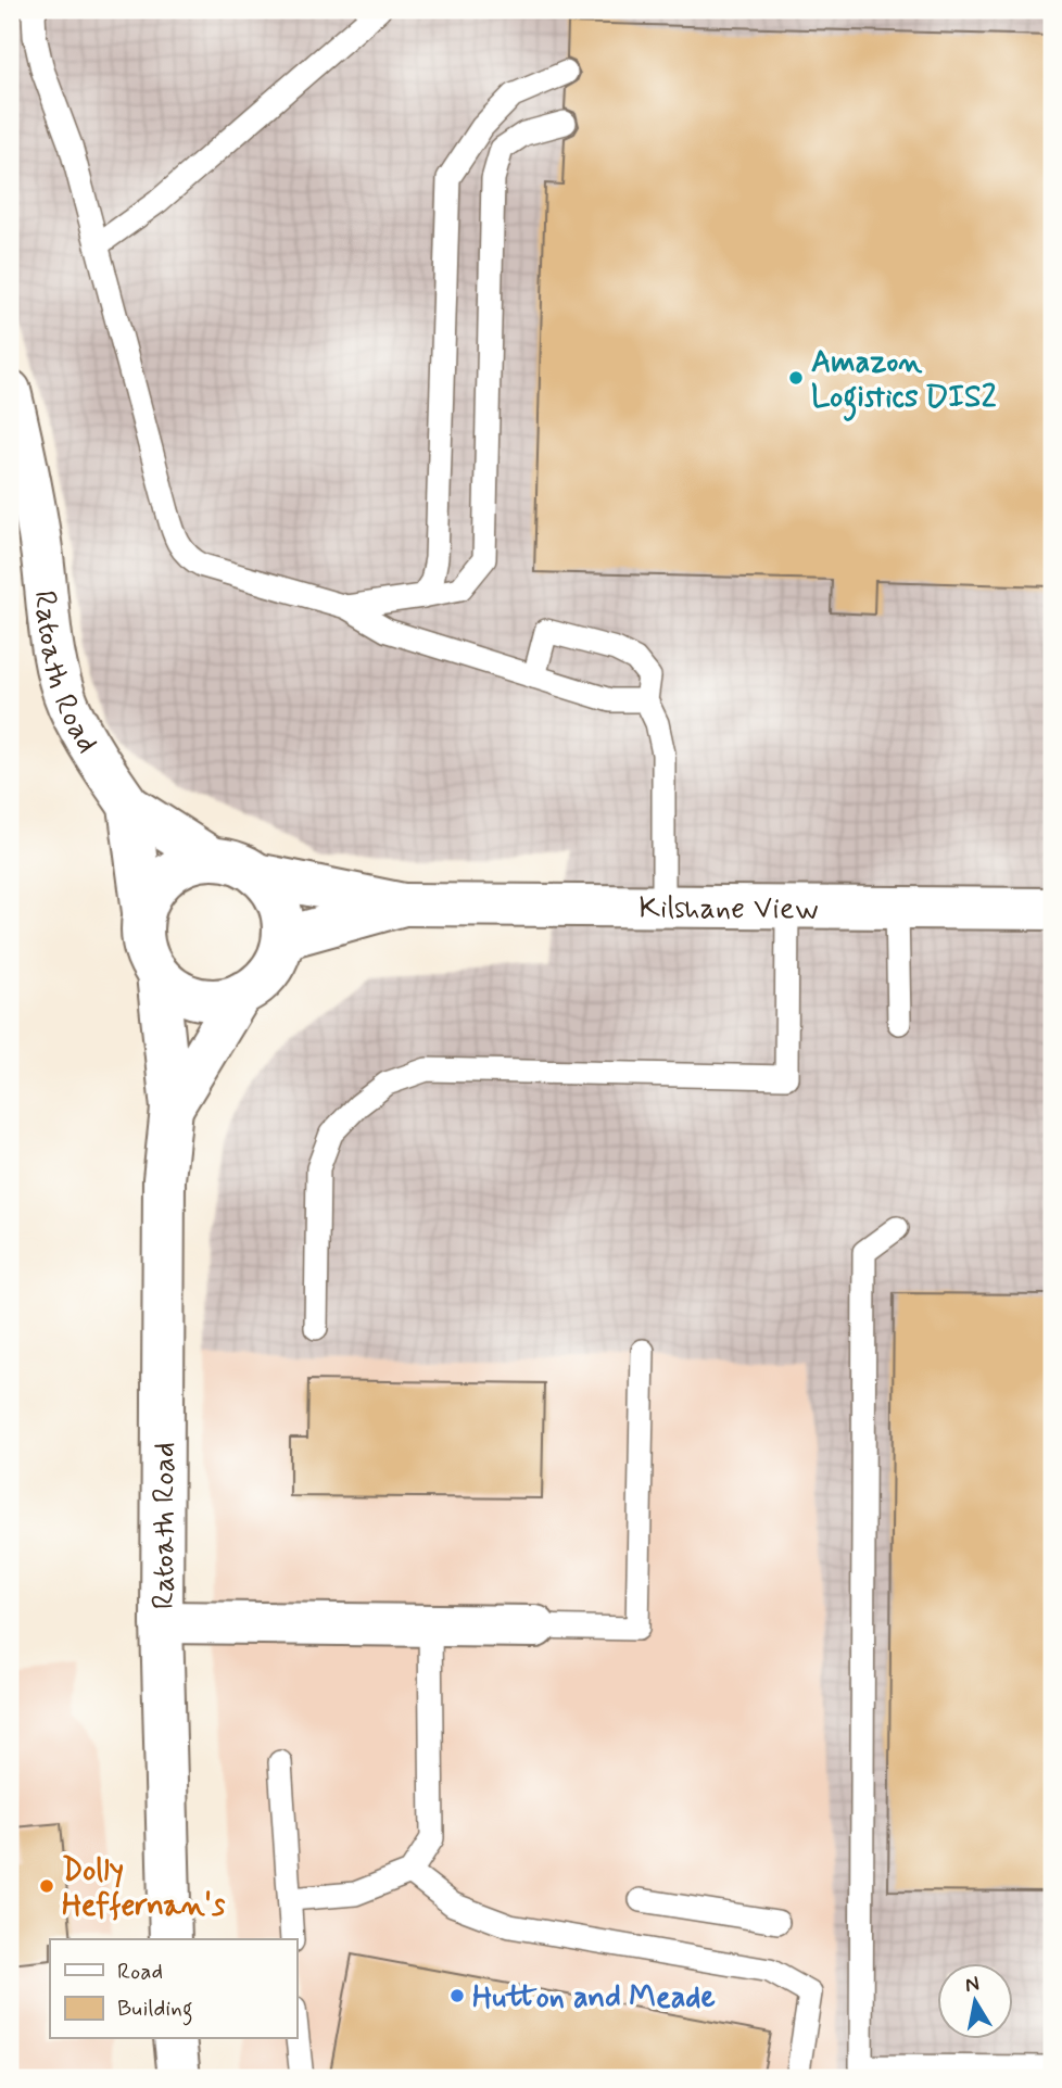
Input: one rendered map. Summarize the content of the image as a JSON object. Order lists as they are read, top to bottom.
{
  "streets": {
    "street": ["Ratoath Road", "Kilshane View"]
  },
  "crossings": [
    ["Ratoath Road", "Kilshane View"]
  ],
  "places": ["Amazon Logistics DIS2", "Dolly Heffernan's", "Hutton and Meade"],
  "legend": ["Road", "Building"],
  "north": "top"
}
